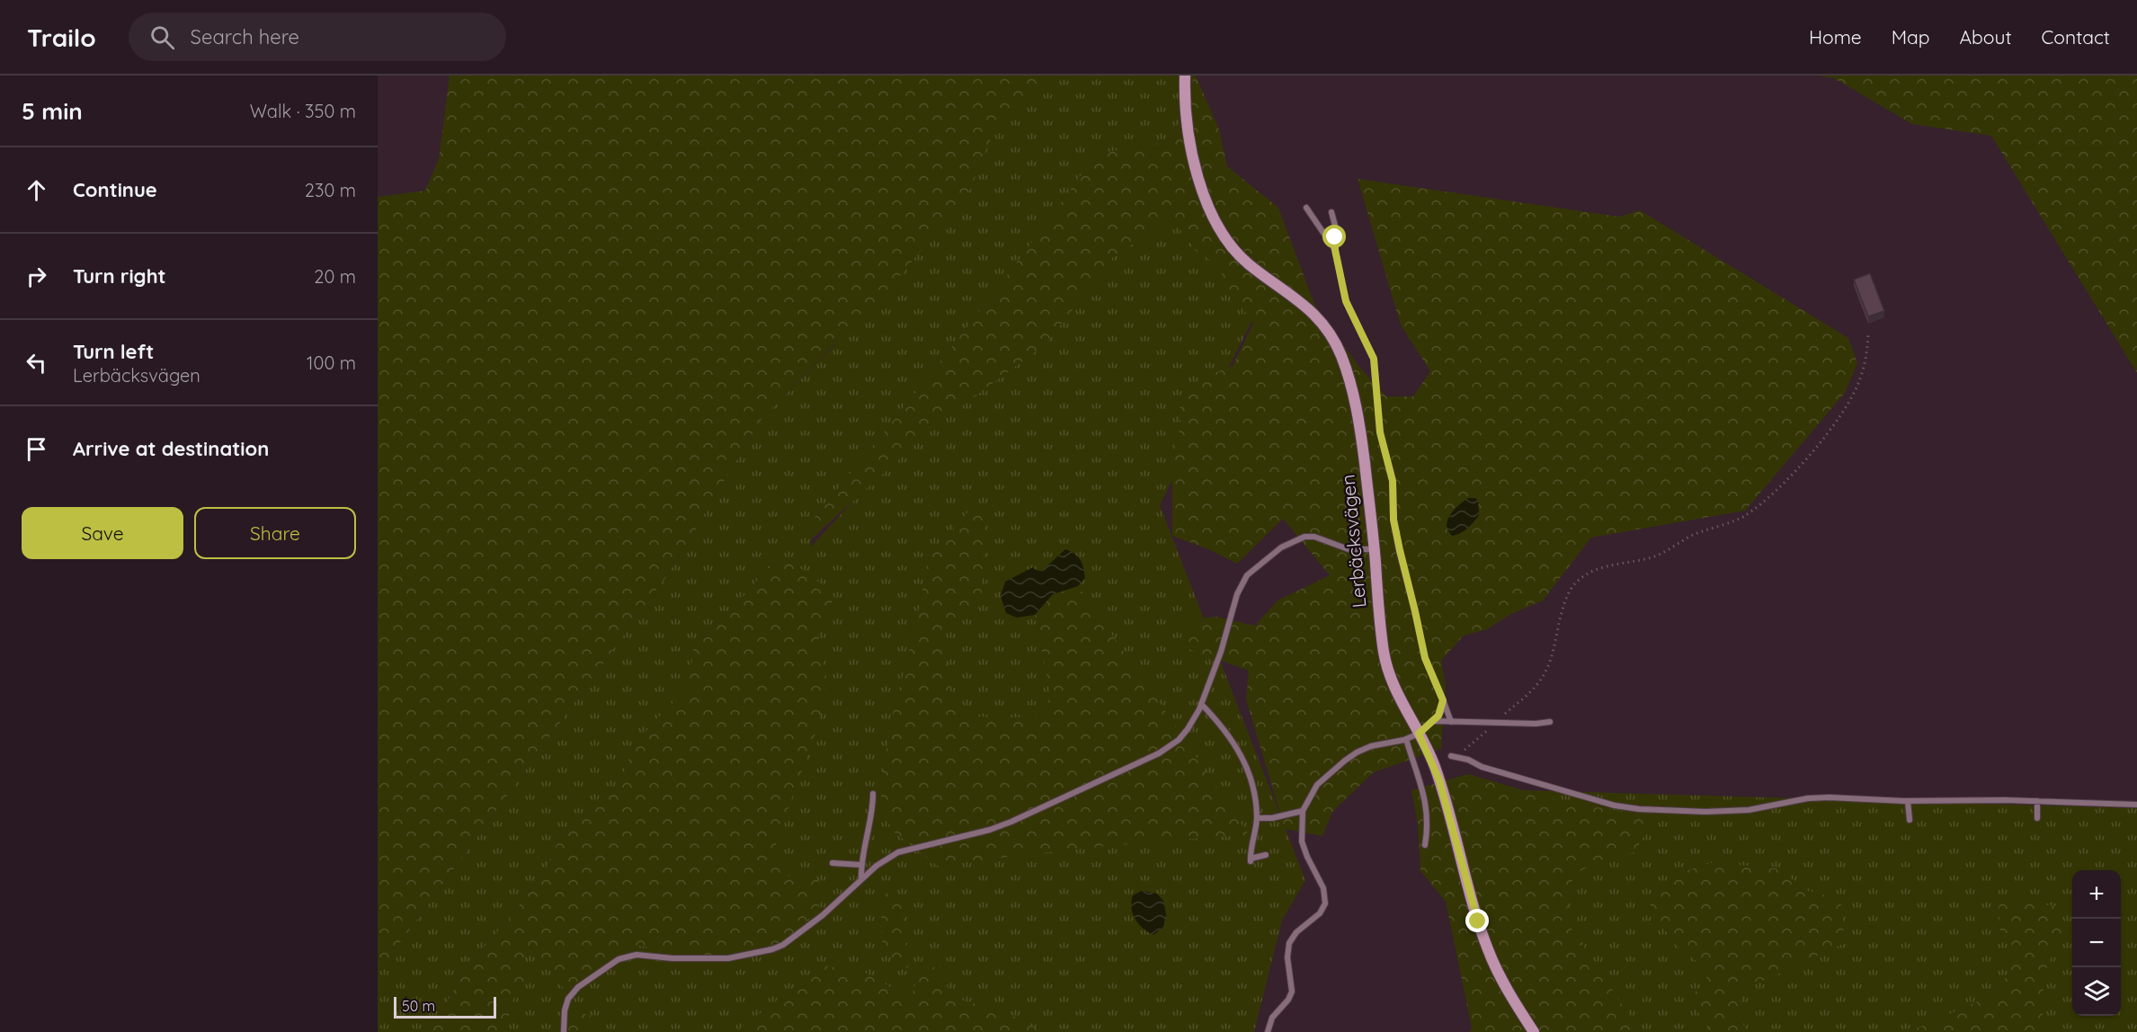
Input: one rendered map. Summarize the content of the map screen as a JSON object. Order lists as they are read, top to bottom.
{
  "streets": {
    "street": ["Lerbäcksvägen"]
  },
  "scale_bar": "50 m",
  "page": {
    "header": "Trailo",
    "search": "Search here",
    "nav": [
      "Home",
      "Map",
      "About",
      "Contact"
    ],
    "heading": ["5 min", "Walk · 350 m"],
    "list": [
      ["Continue", "230 m"],
      ["Turn right", "20 m"],
      ["Turn left", "Lerbäcksvägen", "100 m"],
      "Arrive at destination"
    ],
    "buttons": ["Save", "Share"],
    "map_buttons": ["+", "−"],
    "scale": "50 m"
  }
}
